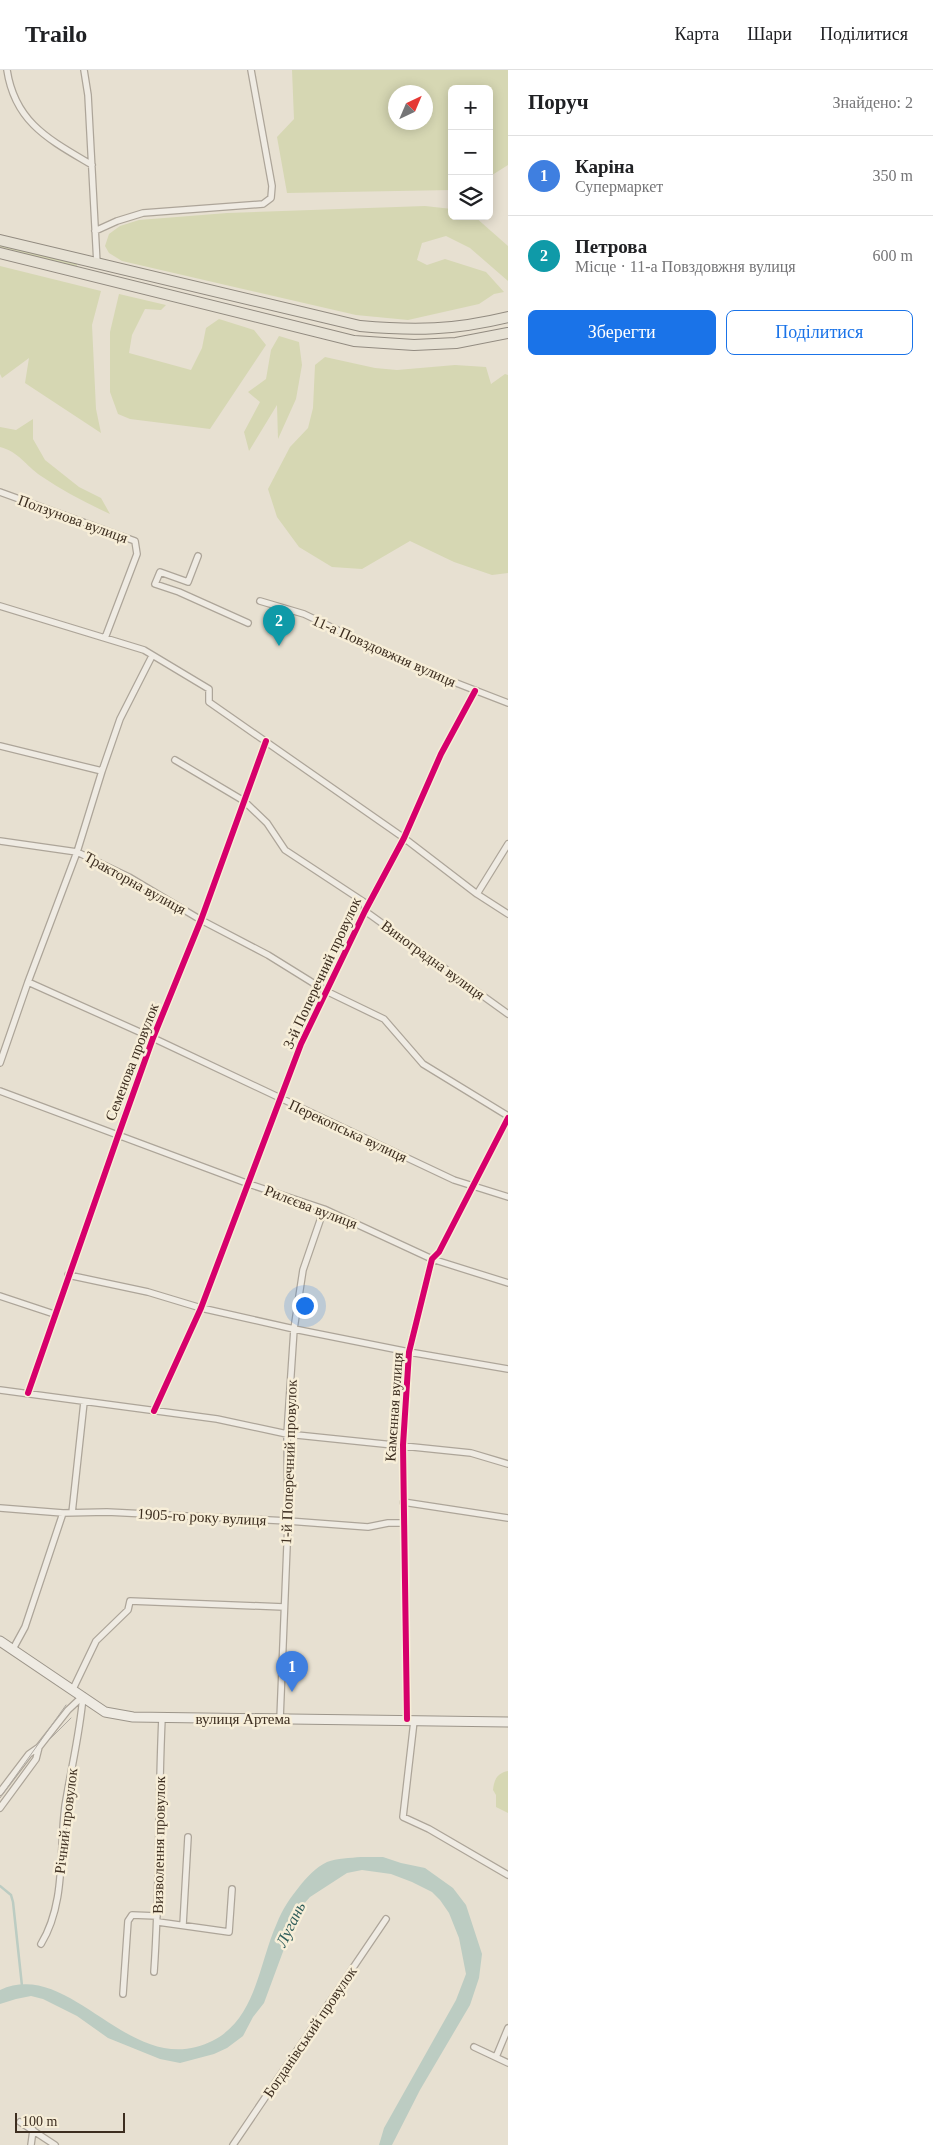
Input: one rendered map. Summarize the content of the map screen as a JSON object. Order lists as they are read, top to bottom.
{
  "streets": {
    "street": [
      "Ползунова вулиця",
      "11-а Повздовжня вулиця",
      "Тракторна вулиця",
      "Виноградна вулиця",
      "3-й Поперечний провулок",
      "Семенова провулок",
      "Перекопська вулиця",
      "Рилєєва вулиця",
      "Камєнная вулиця",
      "1-й Поперечний провулок",
      "1905-го року вулиця",
      "вулиця Артема",
      "Річний провулок",
      "Визволення провулок",
      "Богданівський провулок"
    ]
  },
  "crossings": [
    ["11-а Повздовжня вулиця", "3-й Поперечний провулок"],
    ["Тракторна вулиця", "3-й Поперечний провулок"],
    ["Тракторна вулиця", "Семенова провулок"],
    ["Тракторна вулиця", "Камєнная вулиця"],
    ["Виноградна вулиця", "3-й Поперечний провулок"],
    ["Виноградна вулиця", "Семенова провулок"],
    ["3-й Поперечний провулок", "Перекопська вулиця"],
    ["3-й Поперечний провулок", "Рилєєва вулиця"],
    ["Семенова провулок", "Перекопська вулиця"],
    ["Семенова провулок", "Рилєєва вулиця"],
    ["Перекопська вулиця", "Камєнная вулиця"],
    ["Рилєєва вулиця", "Камєнная вулиця"],
    ["Рилєєва вулиця", "1-й Поперечний провулок"],
    ["Камєнная вулиця", "1905-го року вулиця"],
    ["Камєнная вулиця", "вулиця Артема"],
    ["1-й Поперечний провулок", "1905-го року вулиця"],
    ["1-й Поперечний провулок", "вулиця Артема"],
    ["вулиця Артема", "Річний провулок"],
    ["вулиця Артема", "Визволення провулок"]
  ],
  "water": ["Лугань"],
  "scale_bar": "100 m",
  "north": "top right",
  "page": {
    "header": "Trailo",
    "nav": ["Карта", "Шари", "Поділитися"],
    "heading": ["Поруч", "Знайдено: 2"],
    "map_buttons": ["+", "−"],
    "list": [
      {
        "mark": "1",
        "name": "Каріна",
        "note": "Супермаркет",
        "value": "350 m"
      },
      {
        "mark": "2",
        "name": "Петрова",
        "note": "Місце · 11-а Повздовжня вулиця",
        "value": "600 m"
      }
    ],
    "buttons": ["Зберегти", "Поділитися"],
    "pins": ["2", "1"],
    "scale": "100 m"
  }
}
